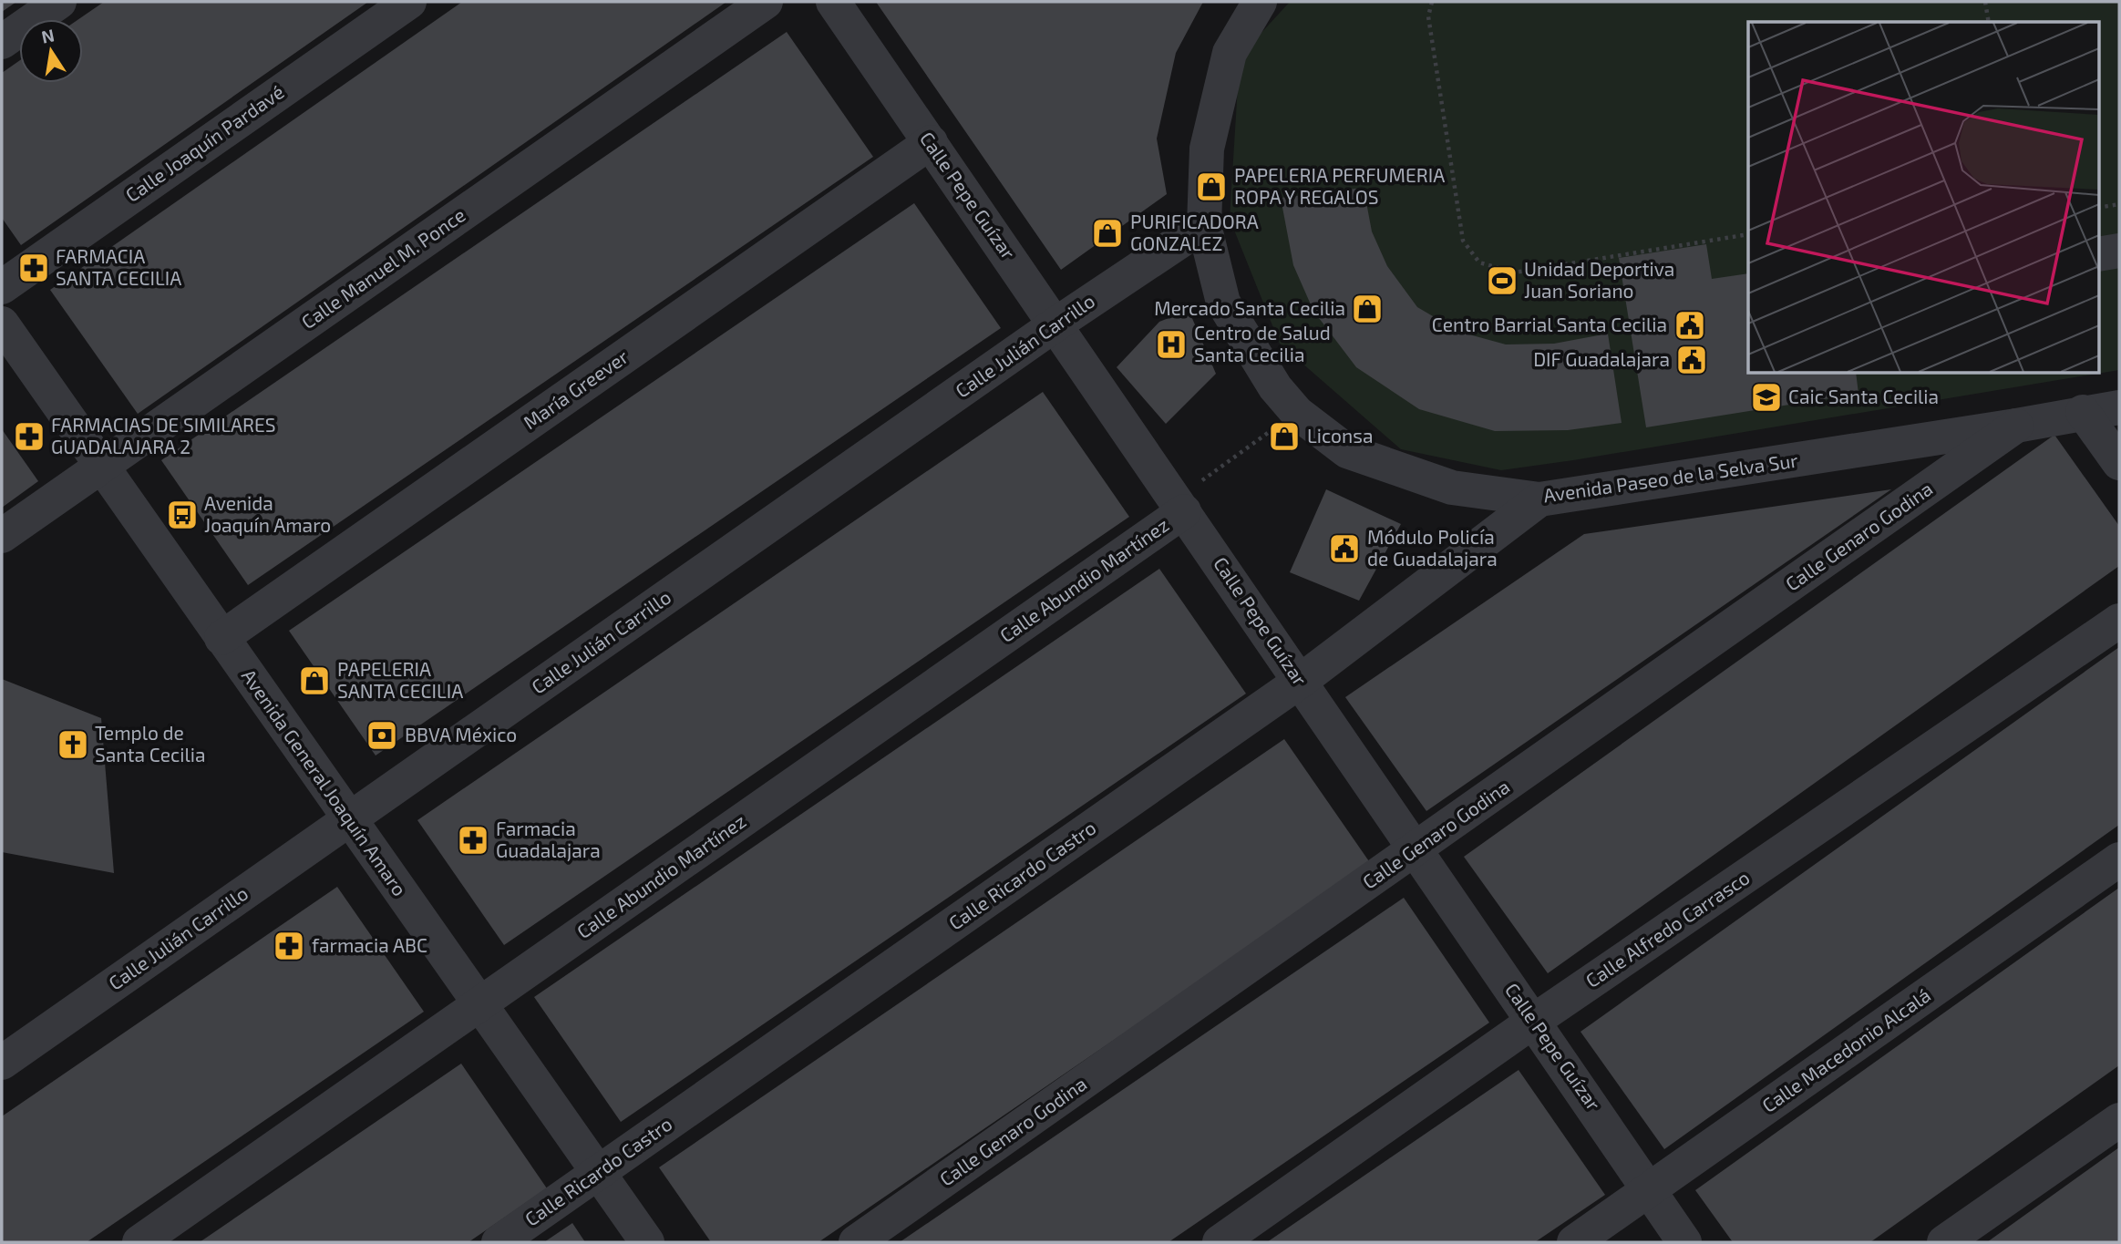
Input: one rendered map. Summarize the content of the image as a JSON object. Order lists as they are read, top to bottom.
{
  "streets": {
    "street": [
      "Calle Joaquín Pardavé",
      "Calle Pepe Guízar",
      "Calle Manuel M. Ponce",
      "Calle Julián Carrillo",
      "María Greever",
      "Avenida Paseo de la Selva Sur",
      "Calle Genaro Godina",
      "Calle Abundio Martínez",
      "Avenida General Joaquín Amaro",
      "Calle Ricardo Castro",
      "Calle Alfredo Carrasco",
      "Calle Macedonio Alcalá"
    ]
  },
  "crossings": [
    ["Calle Pepe Guízar", "Calle Julián Carrillo"],
    ["Calle Pepe Guízar", "María Greever"],
    ["Calle Pepe Guízar", "Calle Genaro Godina"],
    ["Calle Pepe Guízar", "Calle Abundio Martínez"],
    ["Calle Pepe Guízar", "Calle Ricardo Castro"],
    ["Calle Pepe Guízar", "Calle Alfredo Carrasco"],
    ["Calle Pepe Guízar", "Calle Macedonio Alcalá"],
    ["Calle Manuel M. Ponce", "Avenida General Joaquín Amaro"],
    ["Calle Julián Carrillo", "Avenida Paseo de la Selva Sur"],
    ["Calle Julián Carrillo", "Avenida General Joaquín Amaro"],
    ["María Greever", "Avenida General Joaquín Amaro"],
    ["Avenida Paseo de la Selva Sur", "Calle Genaro Godina"],
    ["Avenida Paseo de la Selva Sur", "Calle Ricardo Castro"],
    ["Calle Abundio Martínez", "Avenida General Joaquín Amaro"],
    ["Avenida General Joaquín Amaro", "Calle Ricardo Castro"]
  ],
  "places": {
    "shop": [
      "PAPELERIA PERFUMERIA ROPA Y REGALOS",
      "PURIFICADORA GONZALEZ",
      "Mercado Santa Cecilia",
      "Liconsa",
      "PAPELERIA SANTA CECILIA"
    ],
    "pharmacy": [
      "FARMACIA SANTA CECILIA",
      "FARMACIAS DE SIMILARES GUADALAJARA 2",
      "Farmacia Guadalajara",
      "farmacia ABC"
    ],
    "sports": ["Unidad Deportiva Juan Soriano"],
    "public building": ["Centro Barrial Santa Cecilia", "DIF Guadalajara", "Módulo Policía de Guadalajara"],
    "hospital": ["Centro de Salud Santa Cecilia"],
    "school or university": ["Caic Santa Cecilia"],
    "bus stop": ["Avenida Joaquín Amaro"],
    "bank": ["BBVA México"],
    "church": ["Templo de Santa Cecilia"]
  },
  "north": "top"
}
